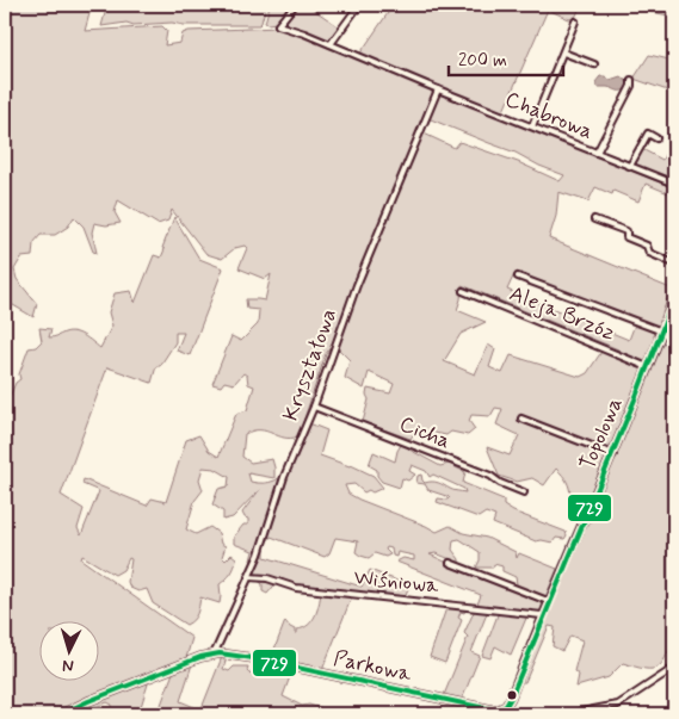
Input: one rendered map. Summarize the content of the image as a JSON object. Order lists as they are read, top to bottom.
{
  "streets": {
    "street": [
      "Chabrowa",
      "Aleja Brzóz",
      "Kryształowa",
      "Cicha",
      "Topolowa",
      "Wiśniowa",
      "Parkowa"
    ]
  },
  "crossings": [
    ["Chabrowa", "Kryształowa"],
    ["Aleja Brzóz", "Topolowa"],
    ["Kryształowa", "Cicha"],
    ["Kryształowa", "Wiśniowa"],
    ["Kryształowa", "Parkowa"],
    ["Topolowa", "Wiśniowa"],
    ["Topolowa", "Parkowa"]
  ],
  "lines": ["transit line 729"],
  "scale_bar": "200 m",
  "north": "bottom"
}
